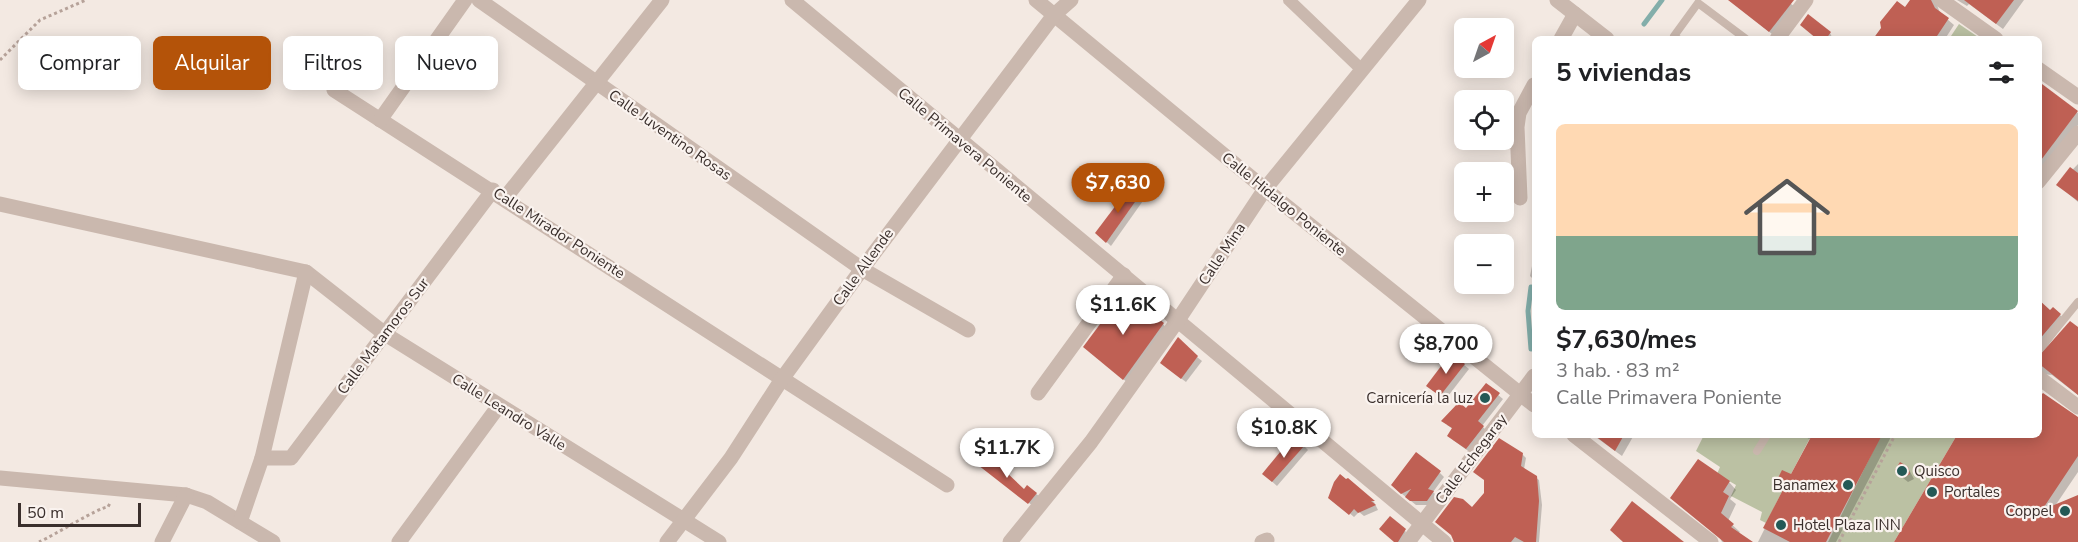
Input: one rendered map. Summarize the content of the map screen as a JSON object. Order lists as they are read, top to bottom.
{
  "streets": {
    "street": [
      "Calle Juventino Rosas",
      "Calle Primavera Poniente",
      "Calle Hidalgo Poniente",
      "Calle Mirador Poniente",
      "Calle Mina",
      "Calle Allende",
      "Calle Matamoros Sur",
      "Calle Leandro Valle",
      "Calle Echegaray"
    ]
  },
  "crossings": [
    ["Calle Juventino Rosas", "Calle Allende"],
    ["Calle Juventino Rosas", "Calle Matamoros Sur"],
    ["Calle Primavera Poniente", "Calle Mina"],
    ["Calle Primavera Poniente", "Calle Allende"],
    ["Calle Primavera Poniente", "Calle Echegaray"],
    ["Calle Hidalgo Poniente", "Calle Mina"],
    ["Calle Hidalgo Poniente", "Calle Allende"],
    ["Calle Hidalgo Poniente", "Calle Echegaray"],
    ["Calle Mirador Poniente", "Calle Allende"],
    ["Calle Mirador Poniente", "Calle Matamoros Sur"],
    ["Calle Allende", "Calle Leandro Valle"],
    ["Calle Matamoros Sur", "Calle Leandro Valle"]
  ],
  "places": [
    "Carnicería la luz",
    "Quisco",
    "Banamex",
    "Portales",
    "Coppel",
    "Hotel Plaza INN"
  ],
  "scale_bar": "50 m",
  "north": "top right",
  "page": {
    "map_buttons": ["+", "−"],
    "chip": [
      "Comprar",
      "Alquilar",
      "Filtros",
      "Nuevo"
    ],
    "heading": "5 viviendas",
    "list": [
      {
        "name": "$7,630/mes",
        "note": "3 hab. · 83 m² · Calle Primavera Poniente"
      }
    ],
    "price": [
      "$7,630",
      "$11.6K",
      "$8,700",
      "$10.8K",
      "$11.7K"
    ],
    "scale": "50 m"
  }
}
